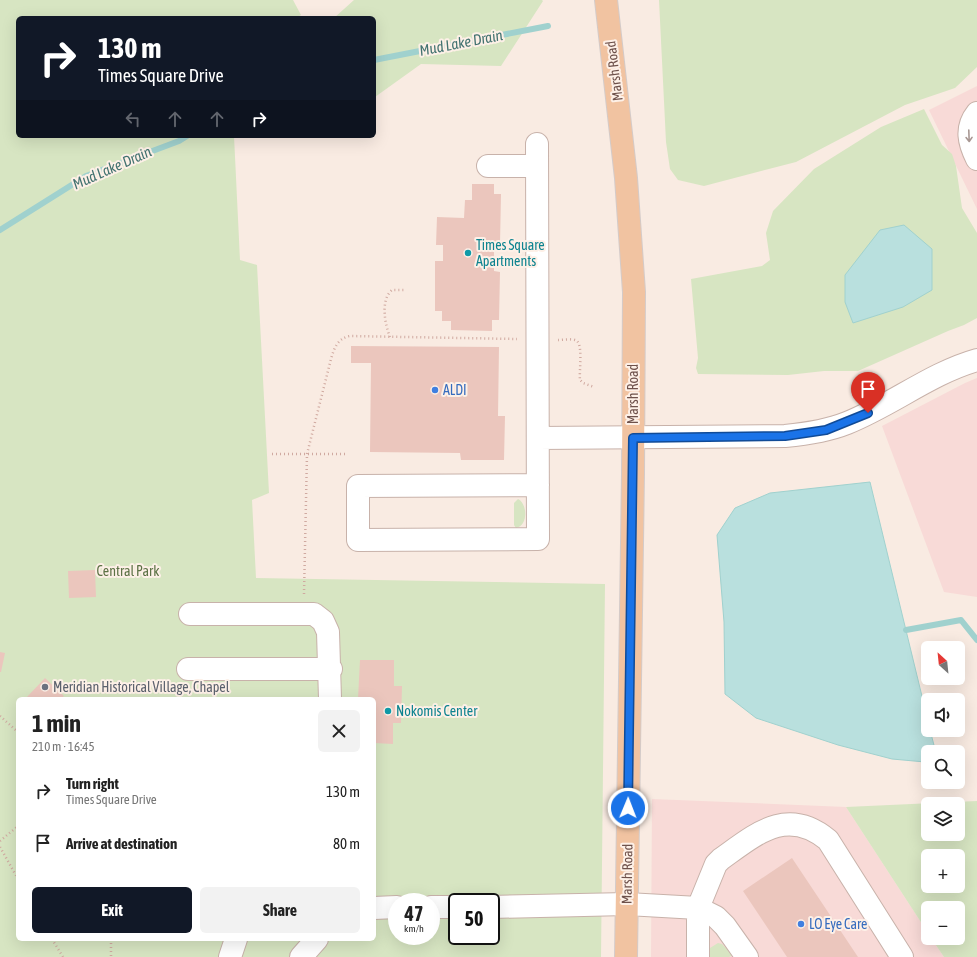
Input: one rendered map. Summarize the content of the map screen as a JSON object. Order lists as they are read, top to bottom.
{
  "streets": {
    "main road": ["Marsh Road"]
  },
  "water": ["Mud Lake Drain"],
  "parks": ["Central Park"],
  "places": [
    "Times Square Apartments",
    "ALDI",
    "Meridian Historical Village, Chapel",
    "Nokomis Center",
    "LO Eye Care"
  ],
  "north": "top left",
  "page": {
    "turn": ["130 m", "Times Square Drive"],
    "map_buttons": ["+", "−"],
    "heading": ["1 min", "210 m · 16:45"],
    "list": [
      {
        "name": "Turn right",
        "note": "Times Square Drive",
        "value": "130 m"
      },
      {
        "name": "Arrive at destination",
        "value": "80 m"
      }
    ],
    "buttons": ["Exit", "Share"],
    "speed": "47 km/h",
    "limit": "50"
  }
}
